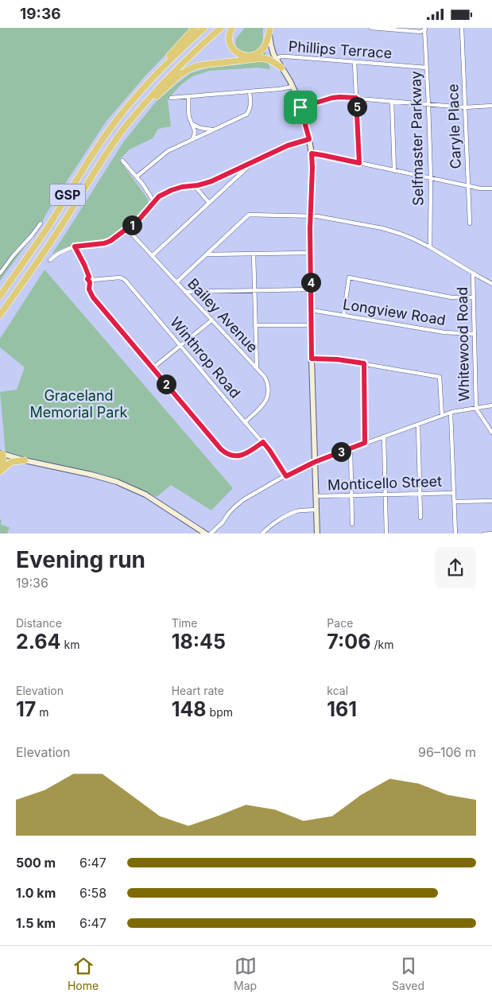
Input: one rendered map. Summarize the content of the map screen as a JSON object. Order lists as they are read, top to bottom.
{
  "streets": {
    "highway": ["GSP"],
    "street": [
      "Phillips Terrace",
      "Caryle Place",
      "Selfmaster Parkway",
      "Longview Road",
      "Bailey Avenue",
      "Whitewood Road",
      "Winthrop Road",
      "Monticello Street"
    ]
  },
  "crossings": [
    ["Phillips Terrace", "Selfmaster Parkway"],
    ["Longview Road", "Whitewood Road"],
    ["Bailey Avenue", "Winthrop Road"]
  ],
  "parks": ["Graceland Memorial Park"],
  "page": {
    "status": "19:36",
    "pins": [
      "5",
      "1",
      "4",
      "2",
      "3"
    ],
    "heading": ["Evening run", "19:36"],
    "stats": [
      ["Distance", "2.64 km"],
      ["Time", "18:45"],
      ["Pace", "7:06 /km"],
      ["Elevation", "17 m"],
      ["Heart rate", "148 bpm"],
      ["kcal", "161"]
    ],
    "chart": ["Elevation", "96–106 m"],
    "list": [
      {
        "name": "500 m",
        "note": "6:47"
      },
      {
        "name": "1.0 km",
        "note": "6:58"
      },
      {
        "name": "1.5 km",
        "note": "6:47"
      }
    ],
    "tabs": ["Home", "Map", "Saved"]
  }
}
